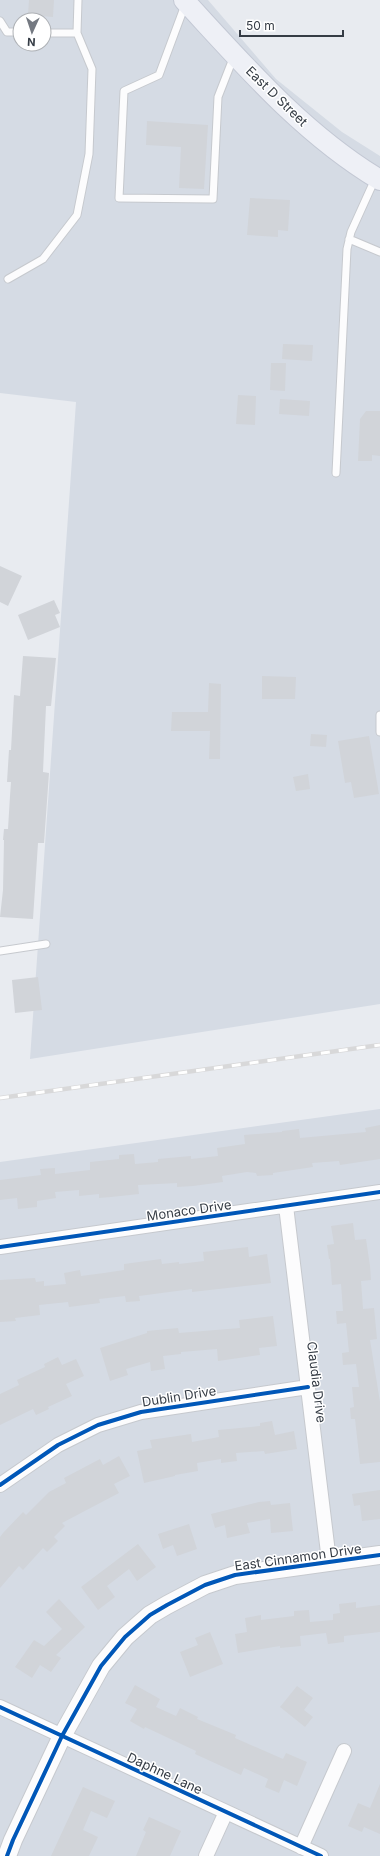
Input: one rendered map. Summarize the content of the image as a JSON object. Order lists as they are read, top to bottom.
{
  "streets": {
    "main road": ["East D Street"],
    "street": [
      "Monaco Drive",
      "Claudia Drive",
      "Dublin Drive",
      "East Cinnamon Drive",
      "Daphne Lane"
    ]
  },
  "crossings": [
    ["Monaco Drive", "Claudia Drive"],
    ["Claudia Drive", "Dublin Drive"],
    ["Claudia Drive", "East Cinnamon Drive"],
    ["East Cinnamon Drive", "Daphne Lane"]
  ],
  "scale_bar": "50 m",
  "north": "bottom"
}
